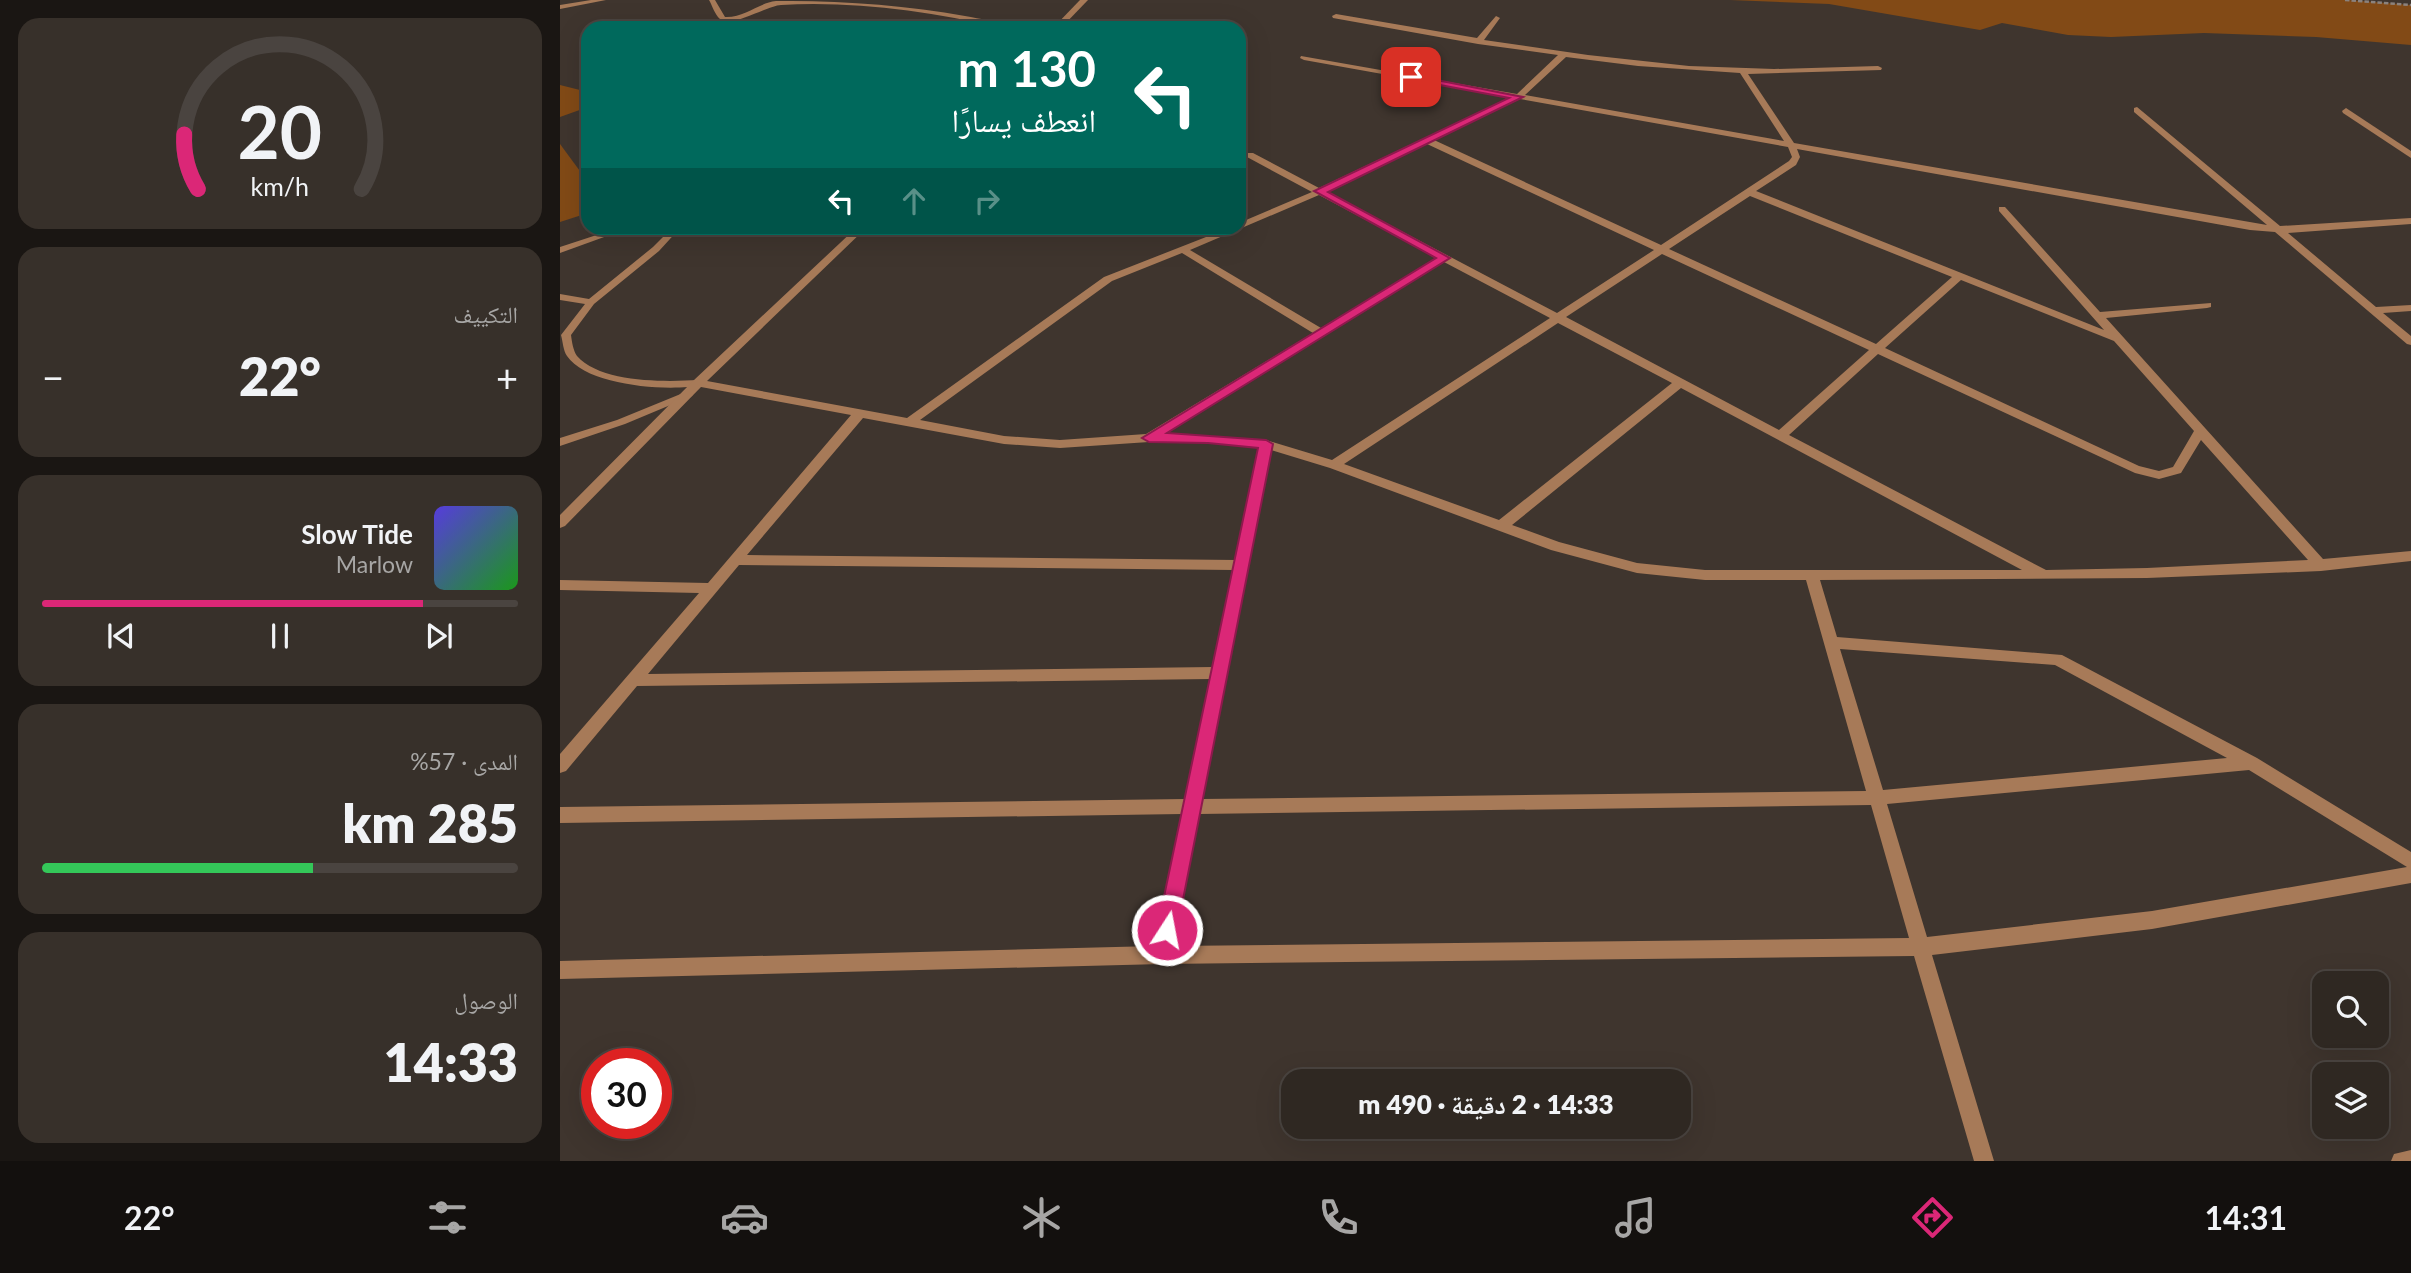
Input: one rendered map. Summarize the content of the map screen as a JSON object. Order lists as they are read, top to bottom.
{
  "page": {
    "turn": ["130 m", "انعطف يسارًا"],
    "tile": [
      "التكييف",
      ["المدى · 57%", "285 km"],
      ["الوصول", "14:33"]
    ],
    "heat": ["−", "22°", "+"],
    "song": ["Slow Tide", "Marlow"],
    "limit": "30",
    "trip": "14:33 · 2 دقيقة · 490 m",
    "tabs": ["14:31", "22°"],
    "gauge": ["20", "km/h"]
  }
}
